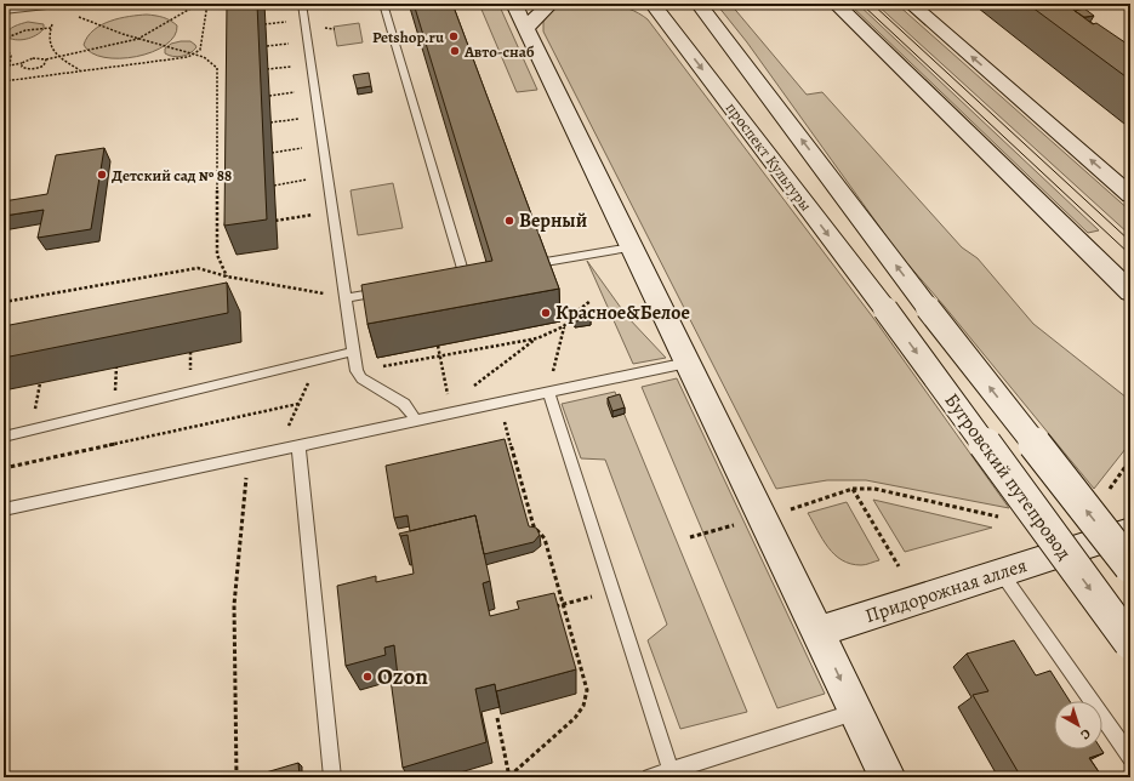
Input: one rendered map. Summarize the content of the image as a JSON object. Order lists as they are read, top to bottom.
{
  "streets": {
    "main road": ["проспект Культуры", "Бугровский путепровод", "Придорожная аллея"]
  },
  "crossings": [
    ["проспект Культуры", "Бугровский путепровод"]
  ],
  "places": [
    "Petshop.ru",
    "Авто-снаб",
    "Детский сад № 88",
    "Верный",
    "Красное&Белое",
    "Ozon"
  ],
  "north": "bottom right"
}
